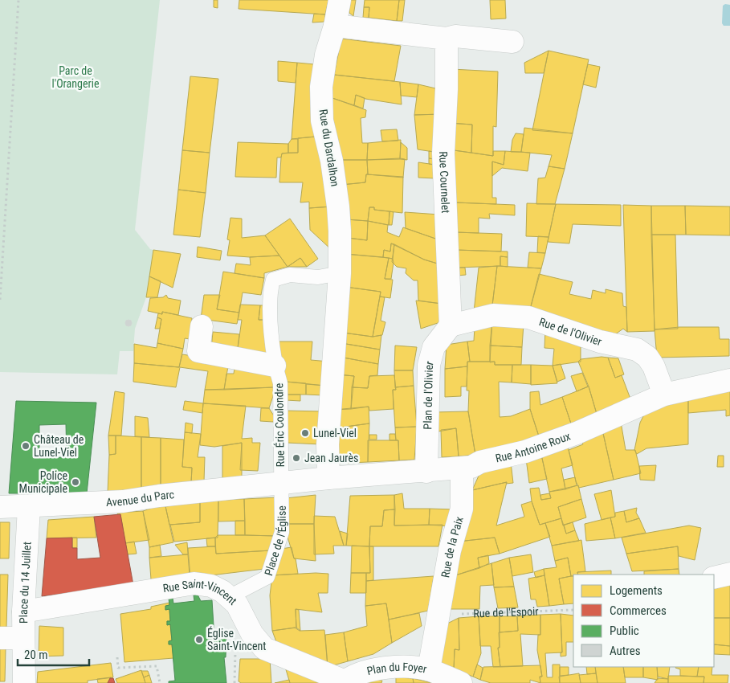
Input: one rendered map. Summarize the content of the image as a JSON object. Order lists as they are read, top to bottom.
{
  "streets": {
    "street": [
      "Rue du Dardalhon",
      "Rue Cournelet",
      "Rue de l'Olivier",
      "Plan de l'Olivier",
      "Rue Antoine Roux",
      "Avenue du Parc",
      "Rue de la Paix",
      "Place du 14 Juillet",
      "Rue Saint-Vincent",
      "Plan du Foyer"
    ],
    "lane": ["Rue Éric Coulondre", "Place de l'Église"],
    "path": ["Rue de l'Espoir"]
  },
  "crossings": [
    ["Rue du Dardalhon", "Rue Éric Coulondre"],
    ["Rue du Dardalhon", "Rue Antoine Roux"],
    ["Rue du Dardalhon", "Avenue du Parc"],
    ["Rue Cournelet", "Rue de l'Olivier"],
    ["Rue Cournelet", "Plan de l'Olivier"],
    ["Rue de l'Olivier", "Plan de l'Olivier"],
    ["Rue de l'Olivier", "Rue Antoine Roux"],
    ["Plan de l'Olivier", "Rue Antoine Roux"],
    ["Rue Éric Coulondre", "Avenue du Parc"],
    ["Rue Éric Coulondre", "Place de l'Église"],
    ["Rue Antoine Roux", "Avenue du Parc"],
    ["Rue Antoine Roux", "Rue de la Paix"],
    ["Avenue du Parc", "Place de l'Église"],
    ["Avenue du Parc", "Place du 14 Juillet"],
    ["Place de l'Église", "Rue Saint-Vincent"],
    ["Rue de la Paix", "Rue de l'Espoir"],
    ["Rue de la Paix", "Plan du Foyer"],
    ["Place du 14 Juillet", "Rue Saint-Vincent"],
    ["Rue Saint-Vincent", "Plan du Foyer"],
    ["Rue de l'Espoir", "Plan du Foyer"]
  ],
  "parks": ["Parc de l'Orangerie"],
  "places": [
    "Lunel-Viel",
    "Château de Lunel-Viel",
    "Jean Jaurès",
    "Police Municipale",
    "Église Saint-Vincent"
  ],
  "legend": [
    "Logements",
    "Commerces",
    "Public",
    "Autres"
  ],
  "scale_bar": "20 m"
}
